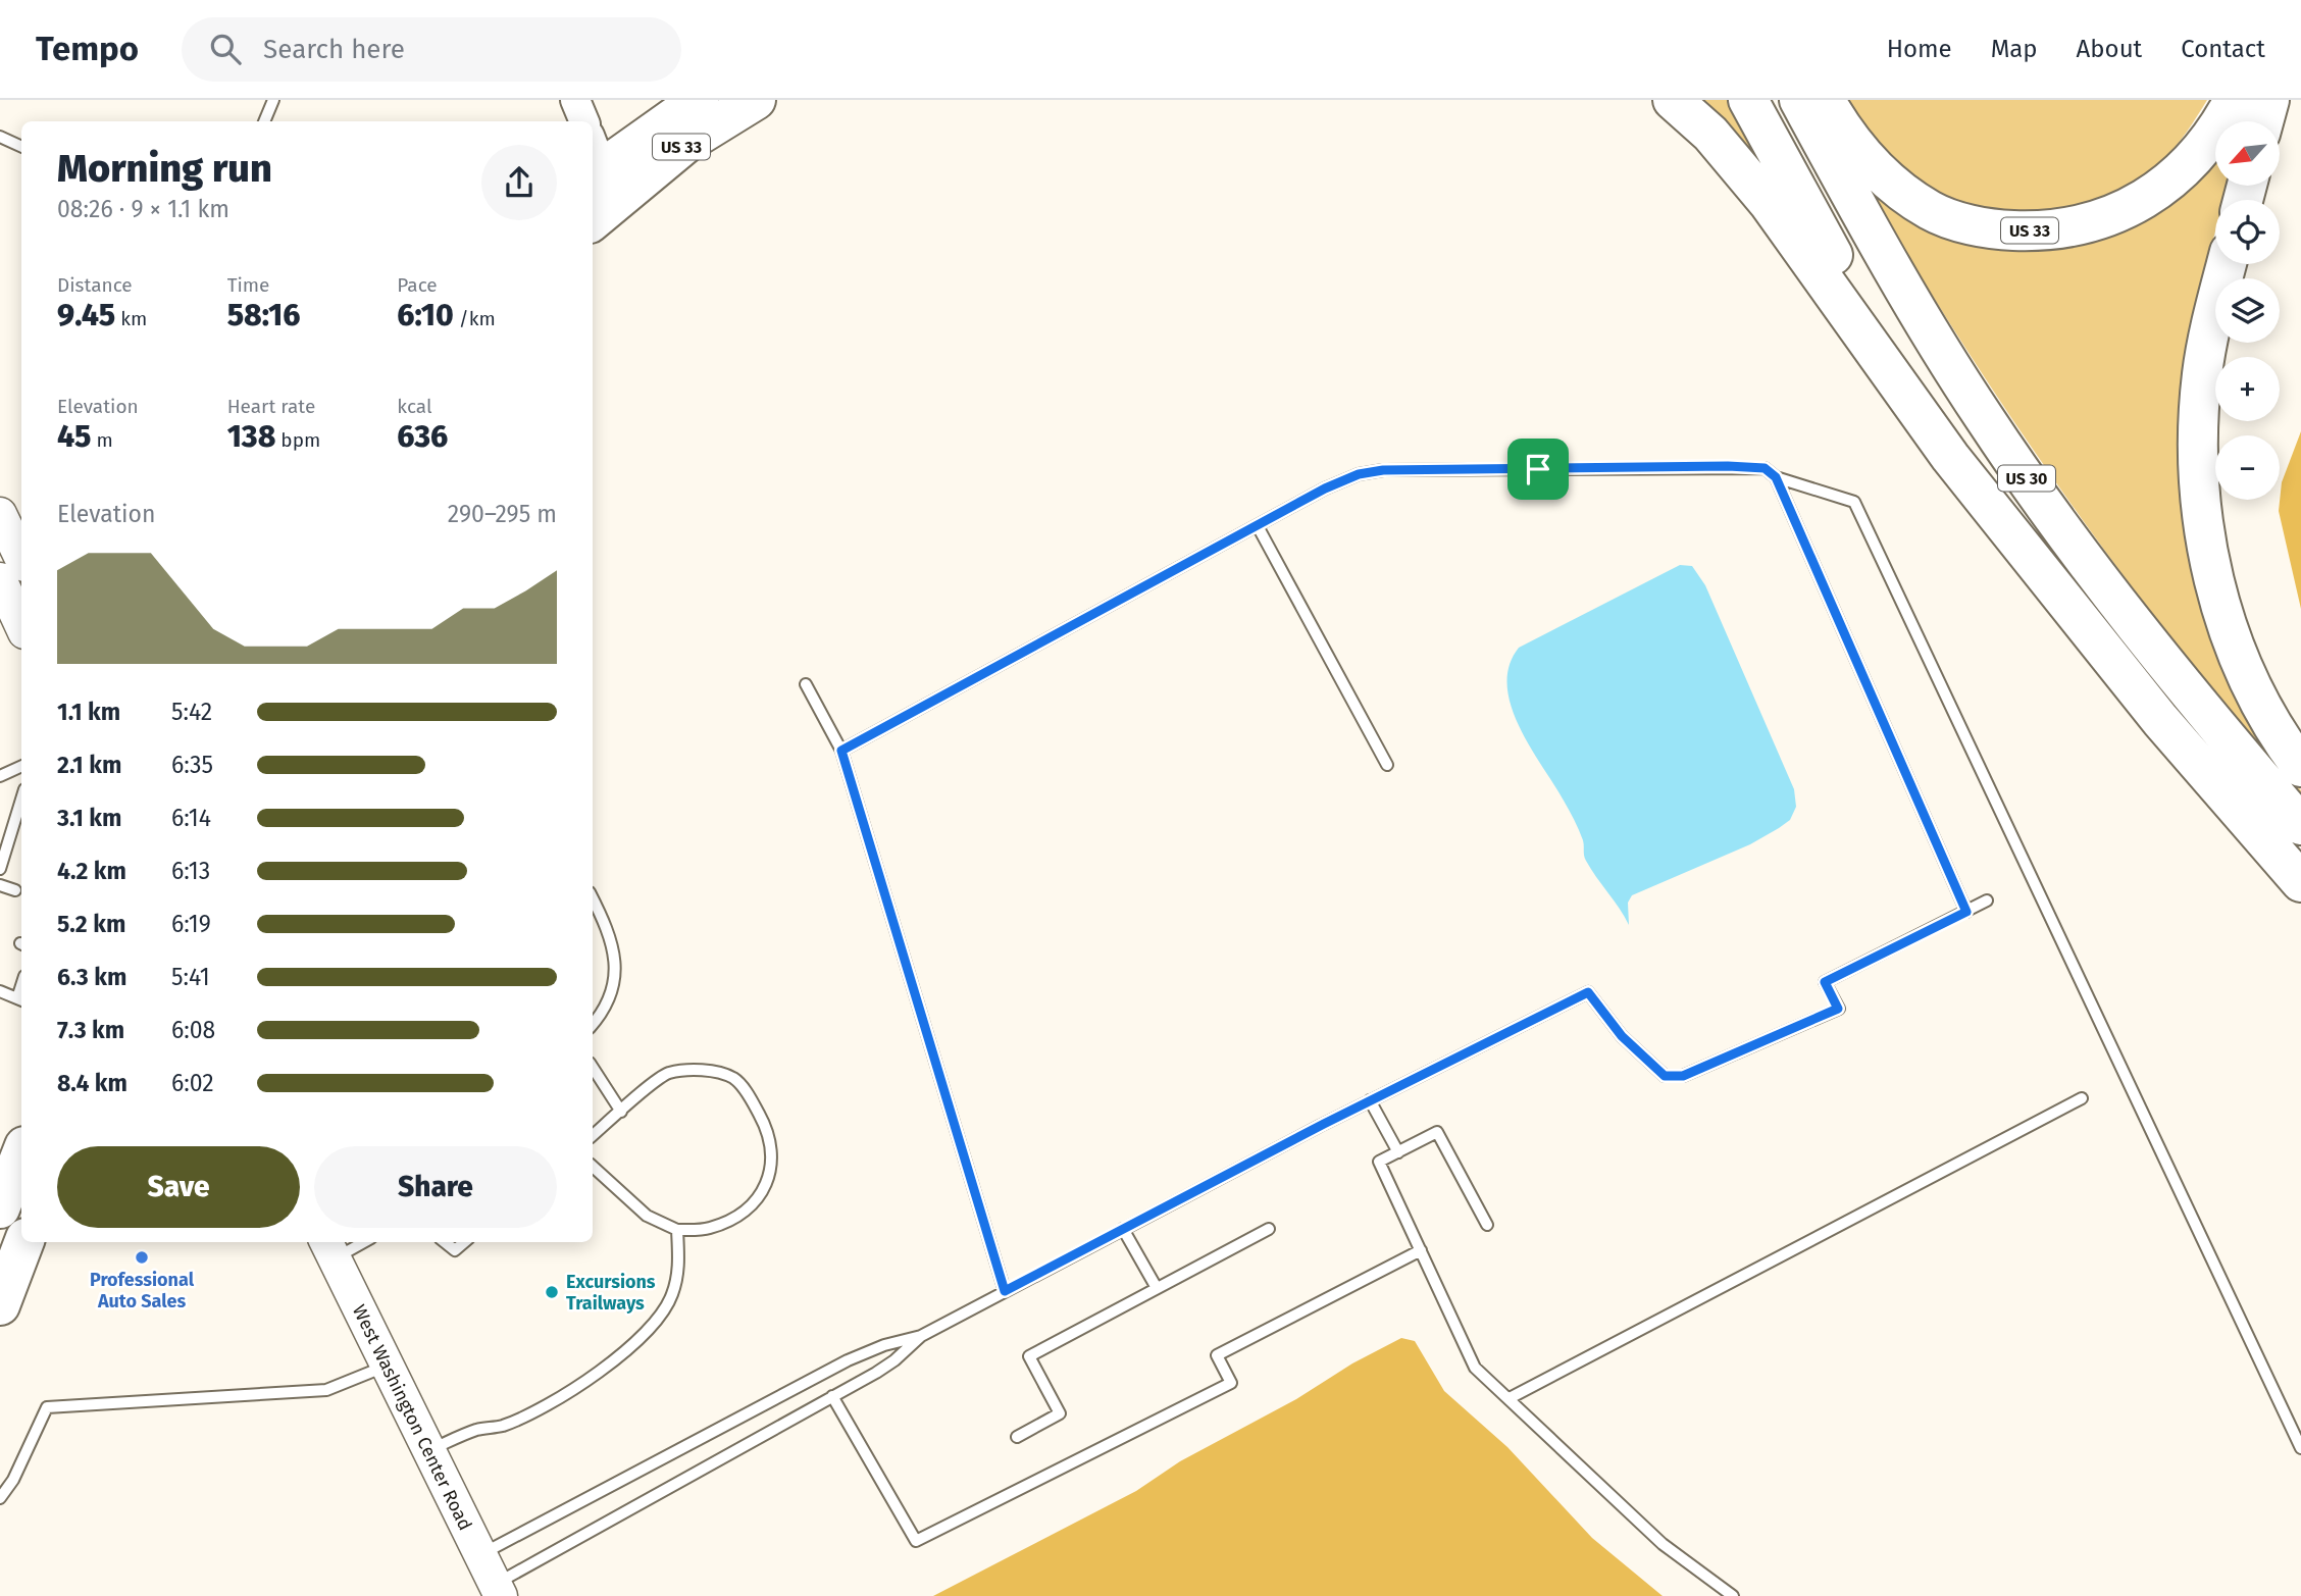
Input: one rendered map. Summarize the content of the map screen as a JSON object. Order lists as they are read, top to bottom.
{
  "streets": {
    "highway": ["US 33", "US 30"],
    "main road": ["West Washington Center Road"]
  },
  "places": ["Professional Auto Sales", "Excursions Trailways"],
  "north": "bottom left",
  "page": {
    "header": "Tempo",
    "search": "Search here",
    "nav": [
      "Home",
      "Map",
      "About",
      "Contact"
    ],
    "map_buttons": ["+", "−"],
    "heading": ["Morning run", "08:26 · 9 × 1.1 km"],
    "stats": [
      ["Distance", "9.45 km"],
      ["Time", "58:16"],
      ["Pace", "6:10 /km"],
      ["Elevation", "45 m"],
      ["Heart rate", "138 bpm"],
      ["kcal", "636"]
    ],
    "chart": ["Elevation", "290–295 m"],
    "list": [
      {
        "name": "1.1 km",
        "note": "5:42"
      },
      {
        "name": "2.1 km",
        "note": "6:35"
      },
      {
        "name": "3.1 km",
        "note": "6:14"
      },
      {
        "name": "4.2 km",
        "note": "6:13"
      },
      {
        "name": "5.2 km",
        "note": "6:19"
      },
      {
        "name": "6.3 km",
        "note": "5:41"
      },
      {
        "name": "7.3 km",
        "note": "6:08"
      },
      {
        "name": "8.4 km",
        "note": "6:02"
      }
    ],
    "buttons": ["Save", "Share"]
  }
}
